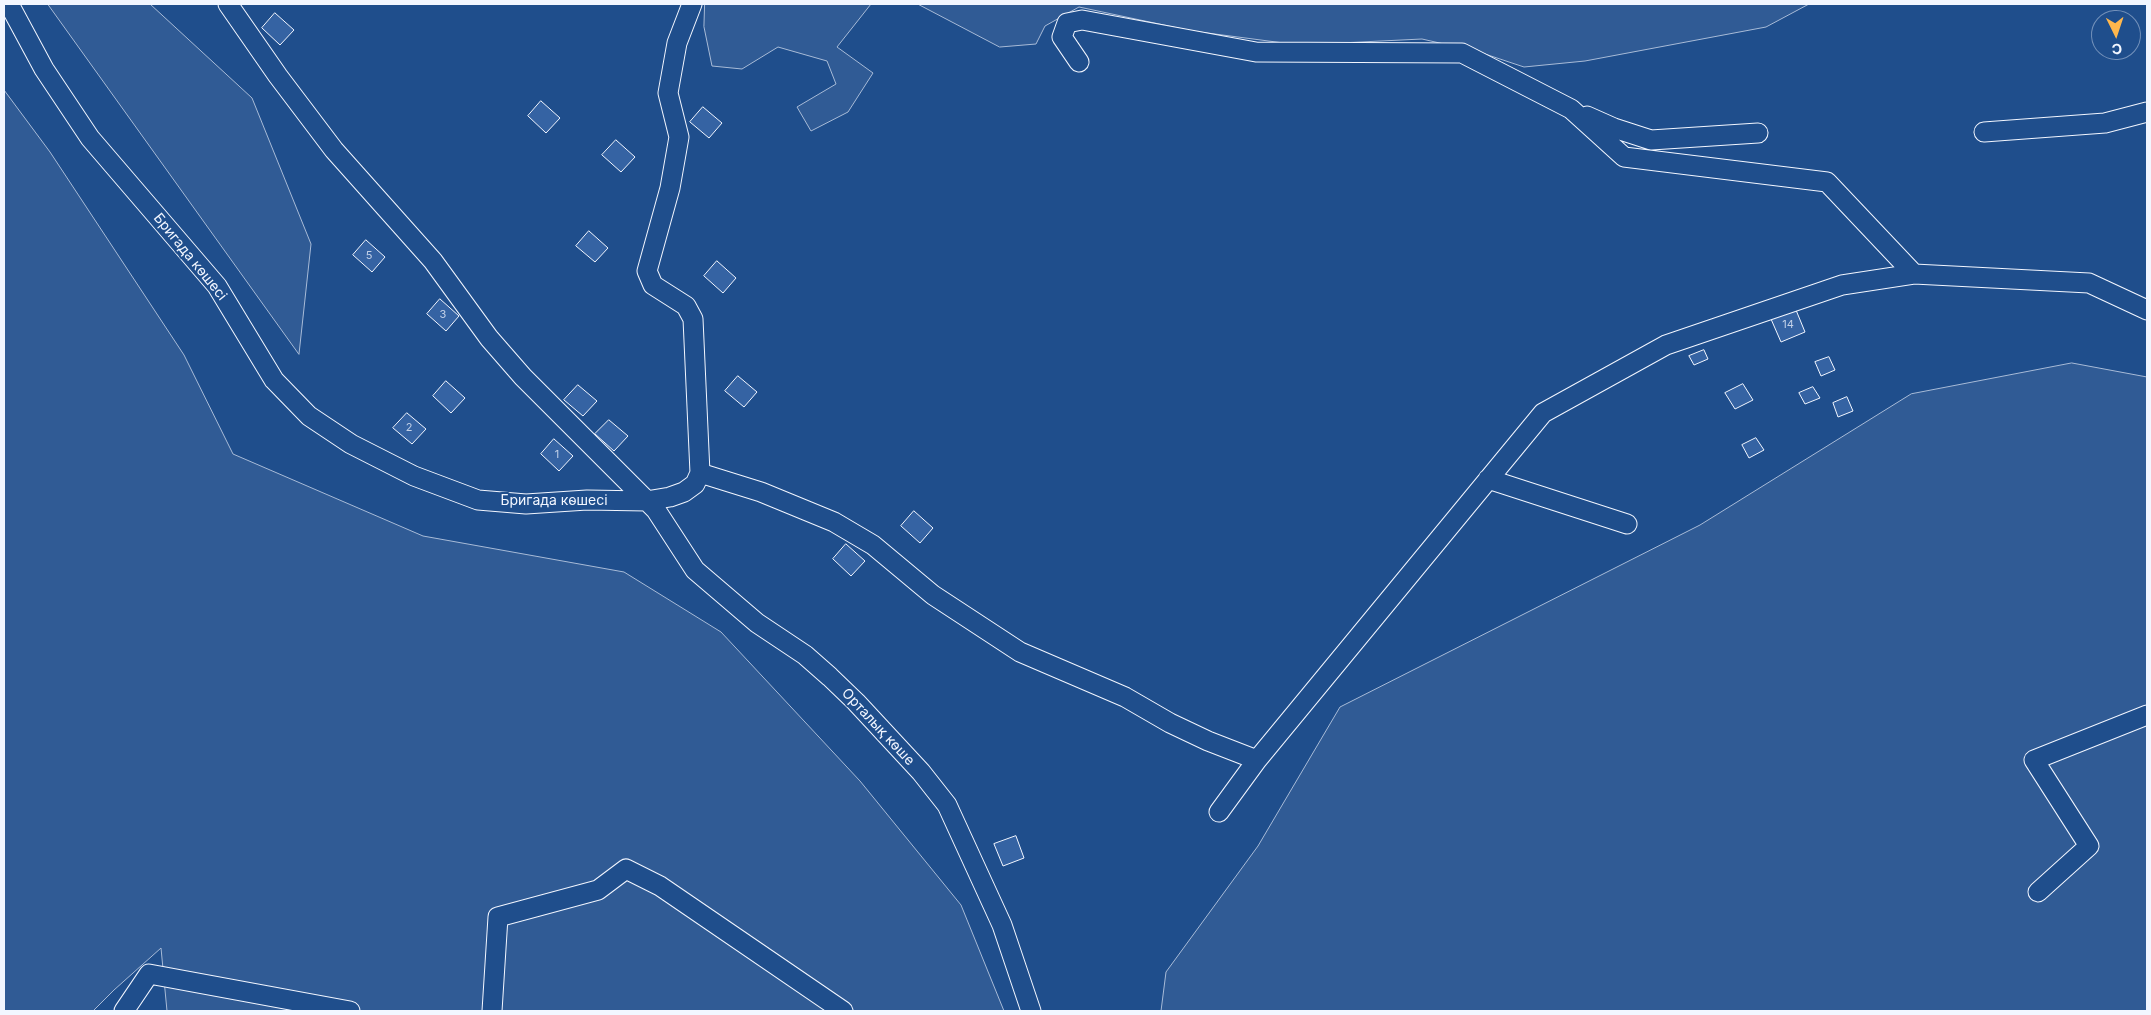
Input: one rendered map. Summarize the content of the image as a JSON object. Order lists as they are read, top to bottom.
{
  "streets": {
    "street": ["Бригада көшесі", "Орталық көше"]
  },
  "crossings": [
    ["Бригада көшесі", "Орталық көше"]
  ],
  "house_numbers": [
    "5",
    "3",
    "14",
    "2",
    "1"
  ],
  "north": "bottom"
}
